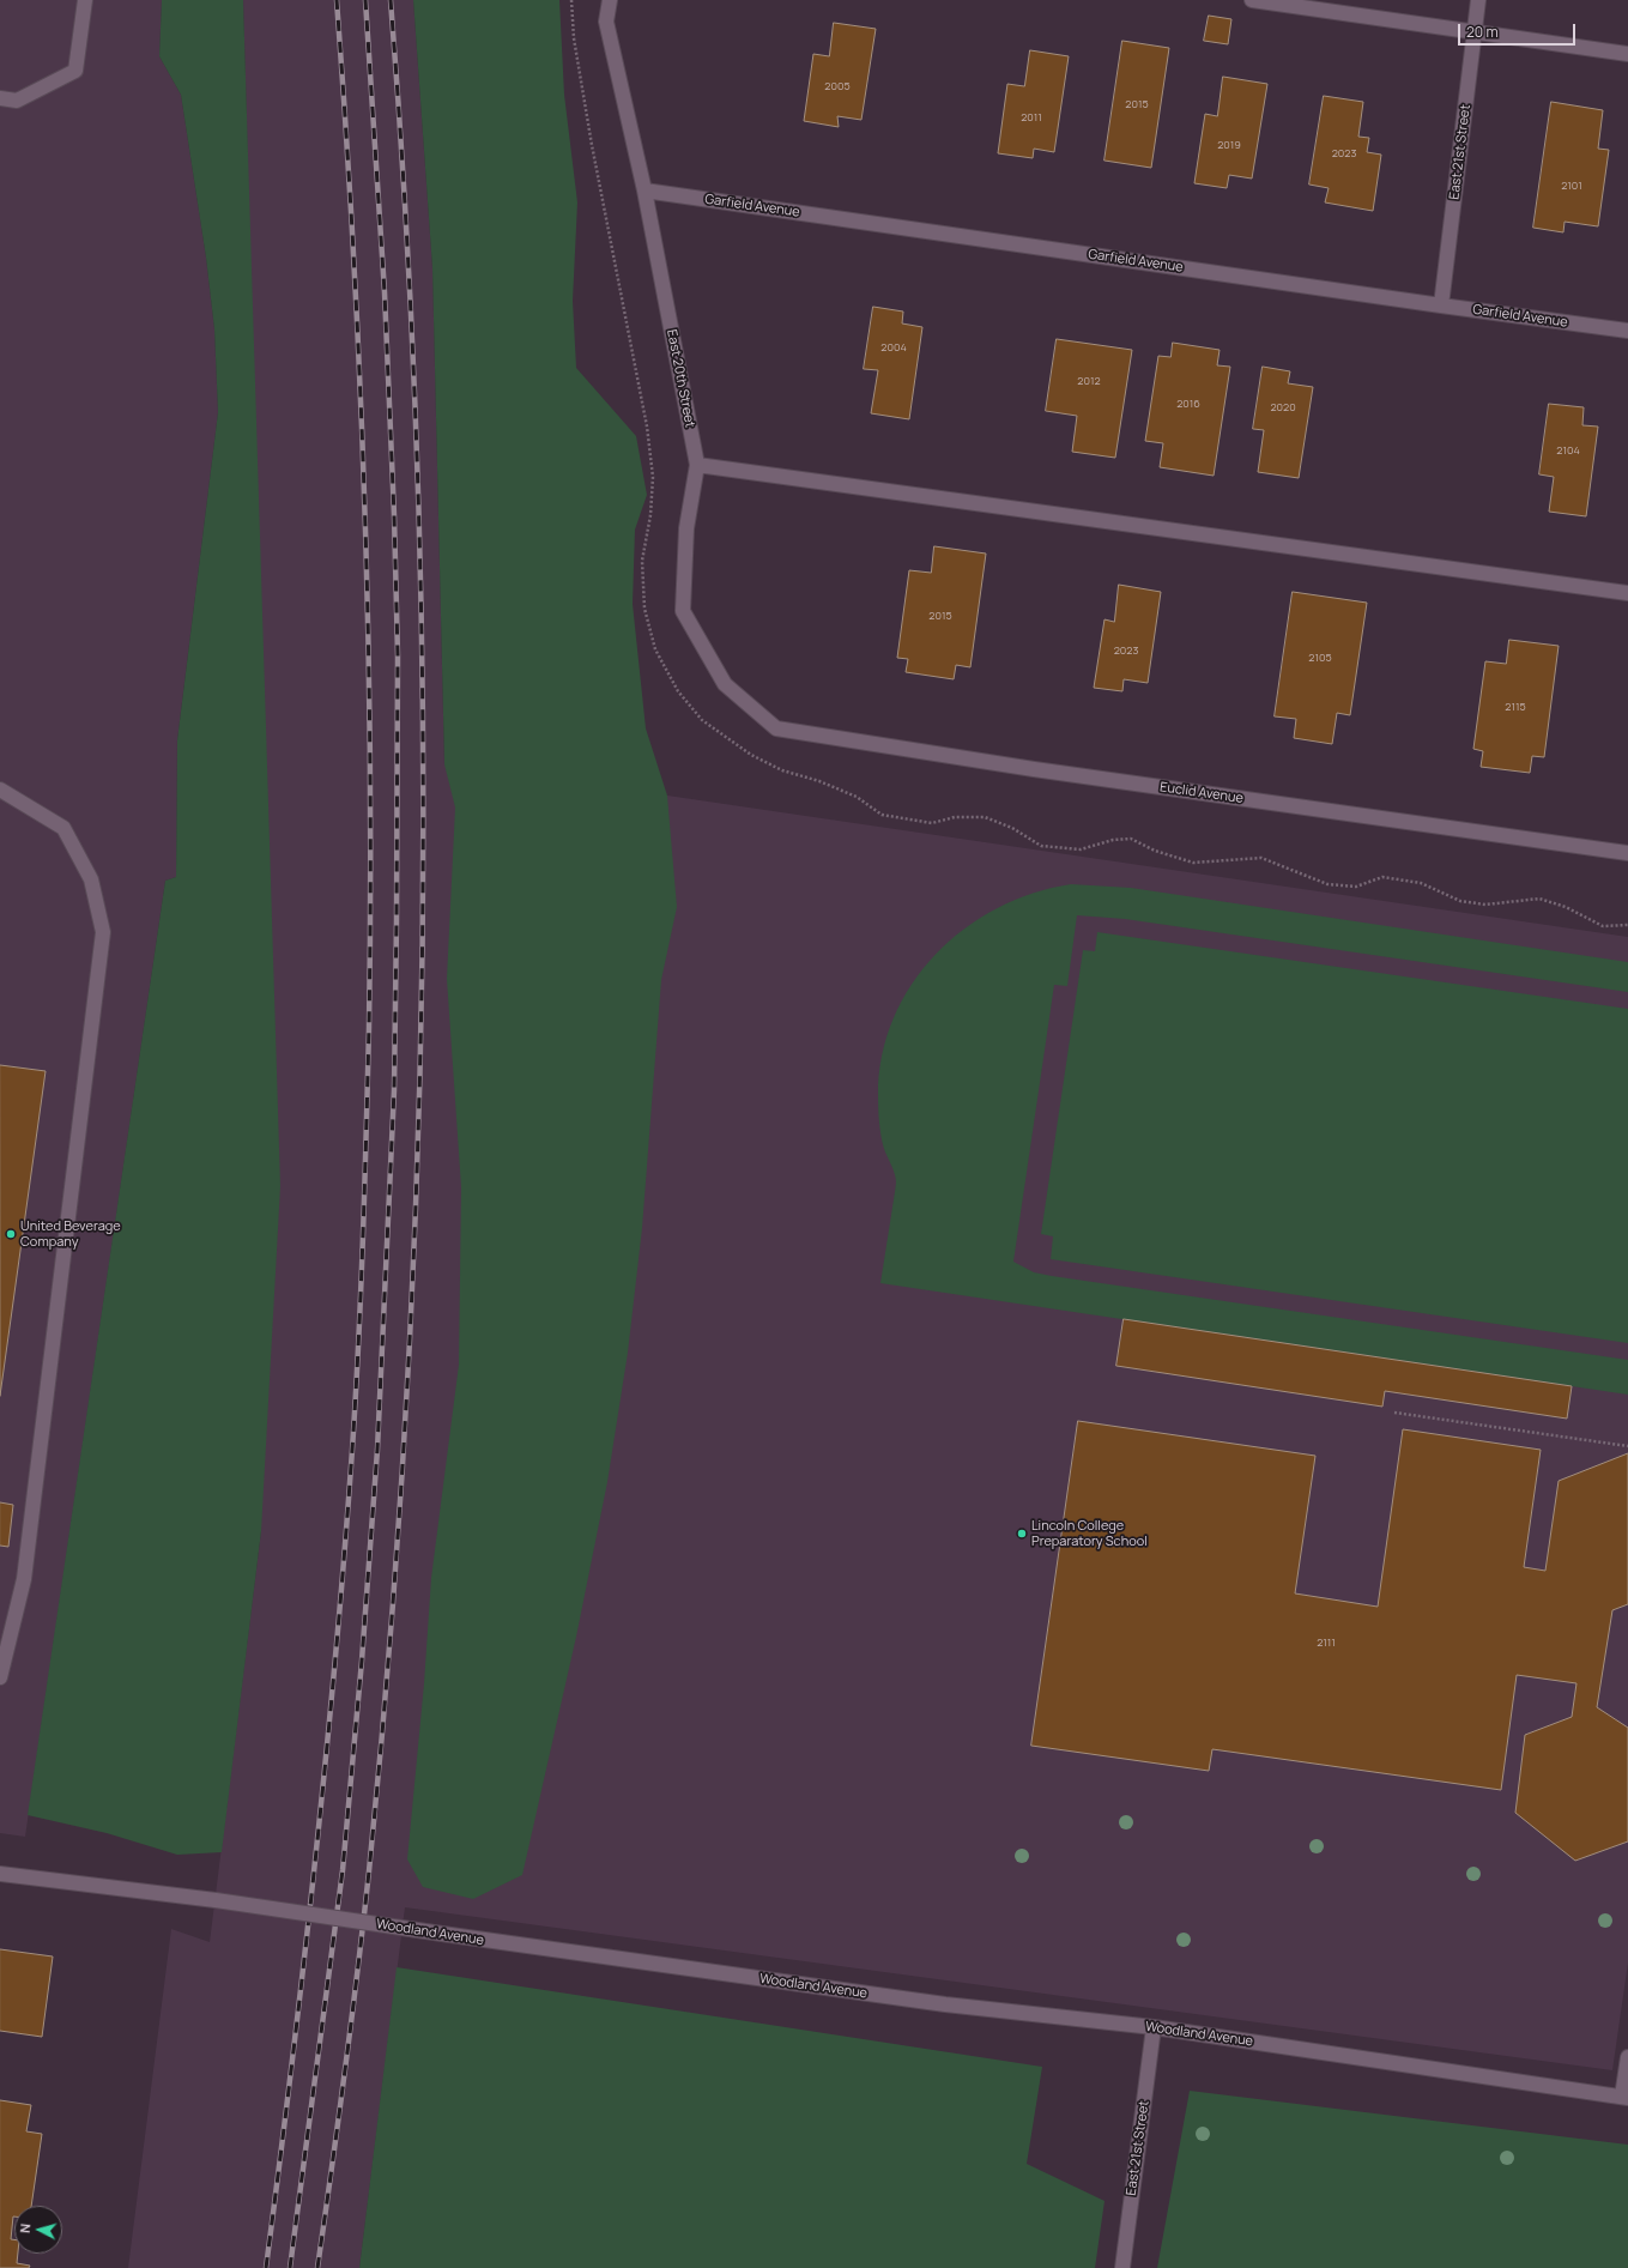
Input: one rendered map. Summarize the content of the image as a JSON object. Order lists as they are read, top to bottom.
{
  "streets": {
    "street": [
      "East 21st Street",
      "Garfield Avenue",
      "East 20th Street",
      "Euclid Avenue",
      "Woodland Avenue"
    ]
  },
  "crossings": [
    ["East 21st Street", "Garfield Avenue"],
    ["East 21st Street", "Woodland Avenue"],
    ["Garfield Avenue", "East 20th Street"],
    ["East 20th Street", "Euclid Avenue"]
  ],
  "places": ["United Beverage Company", "Lincoln College Preparatory School"],
  "house_numbers": [
    "2005",
    "2015",
    "2011",
    "2019",
    "2023",
    "2101",
    "2004",
    "2012",
    "2016",
    "2020",
    "2104",
    "2015",
    "2023",
    "2105",
    "2115",
    "2111"
  ],
  "scale_bar": "20 m",
  "north": "left"
}
